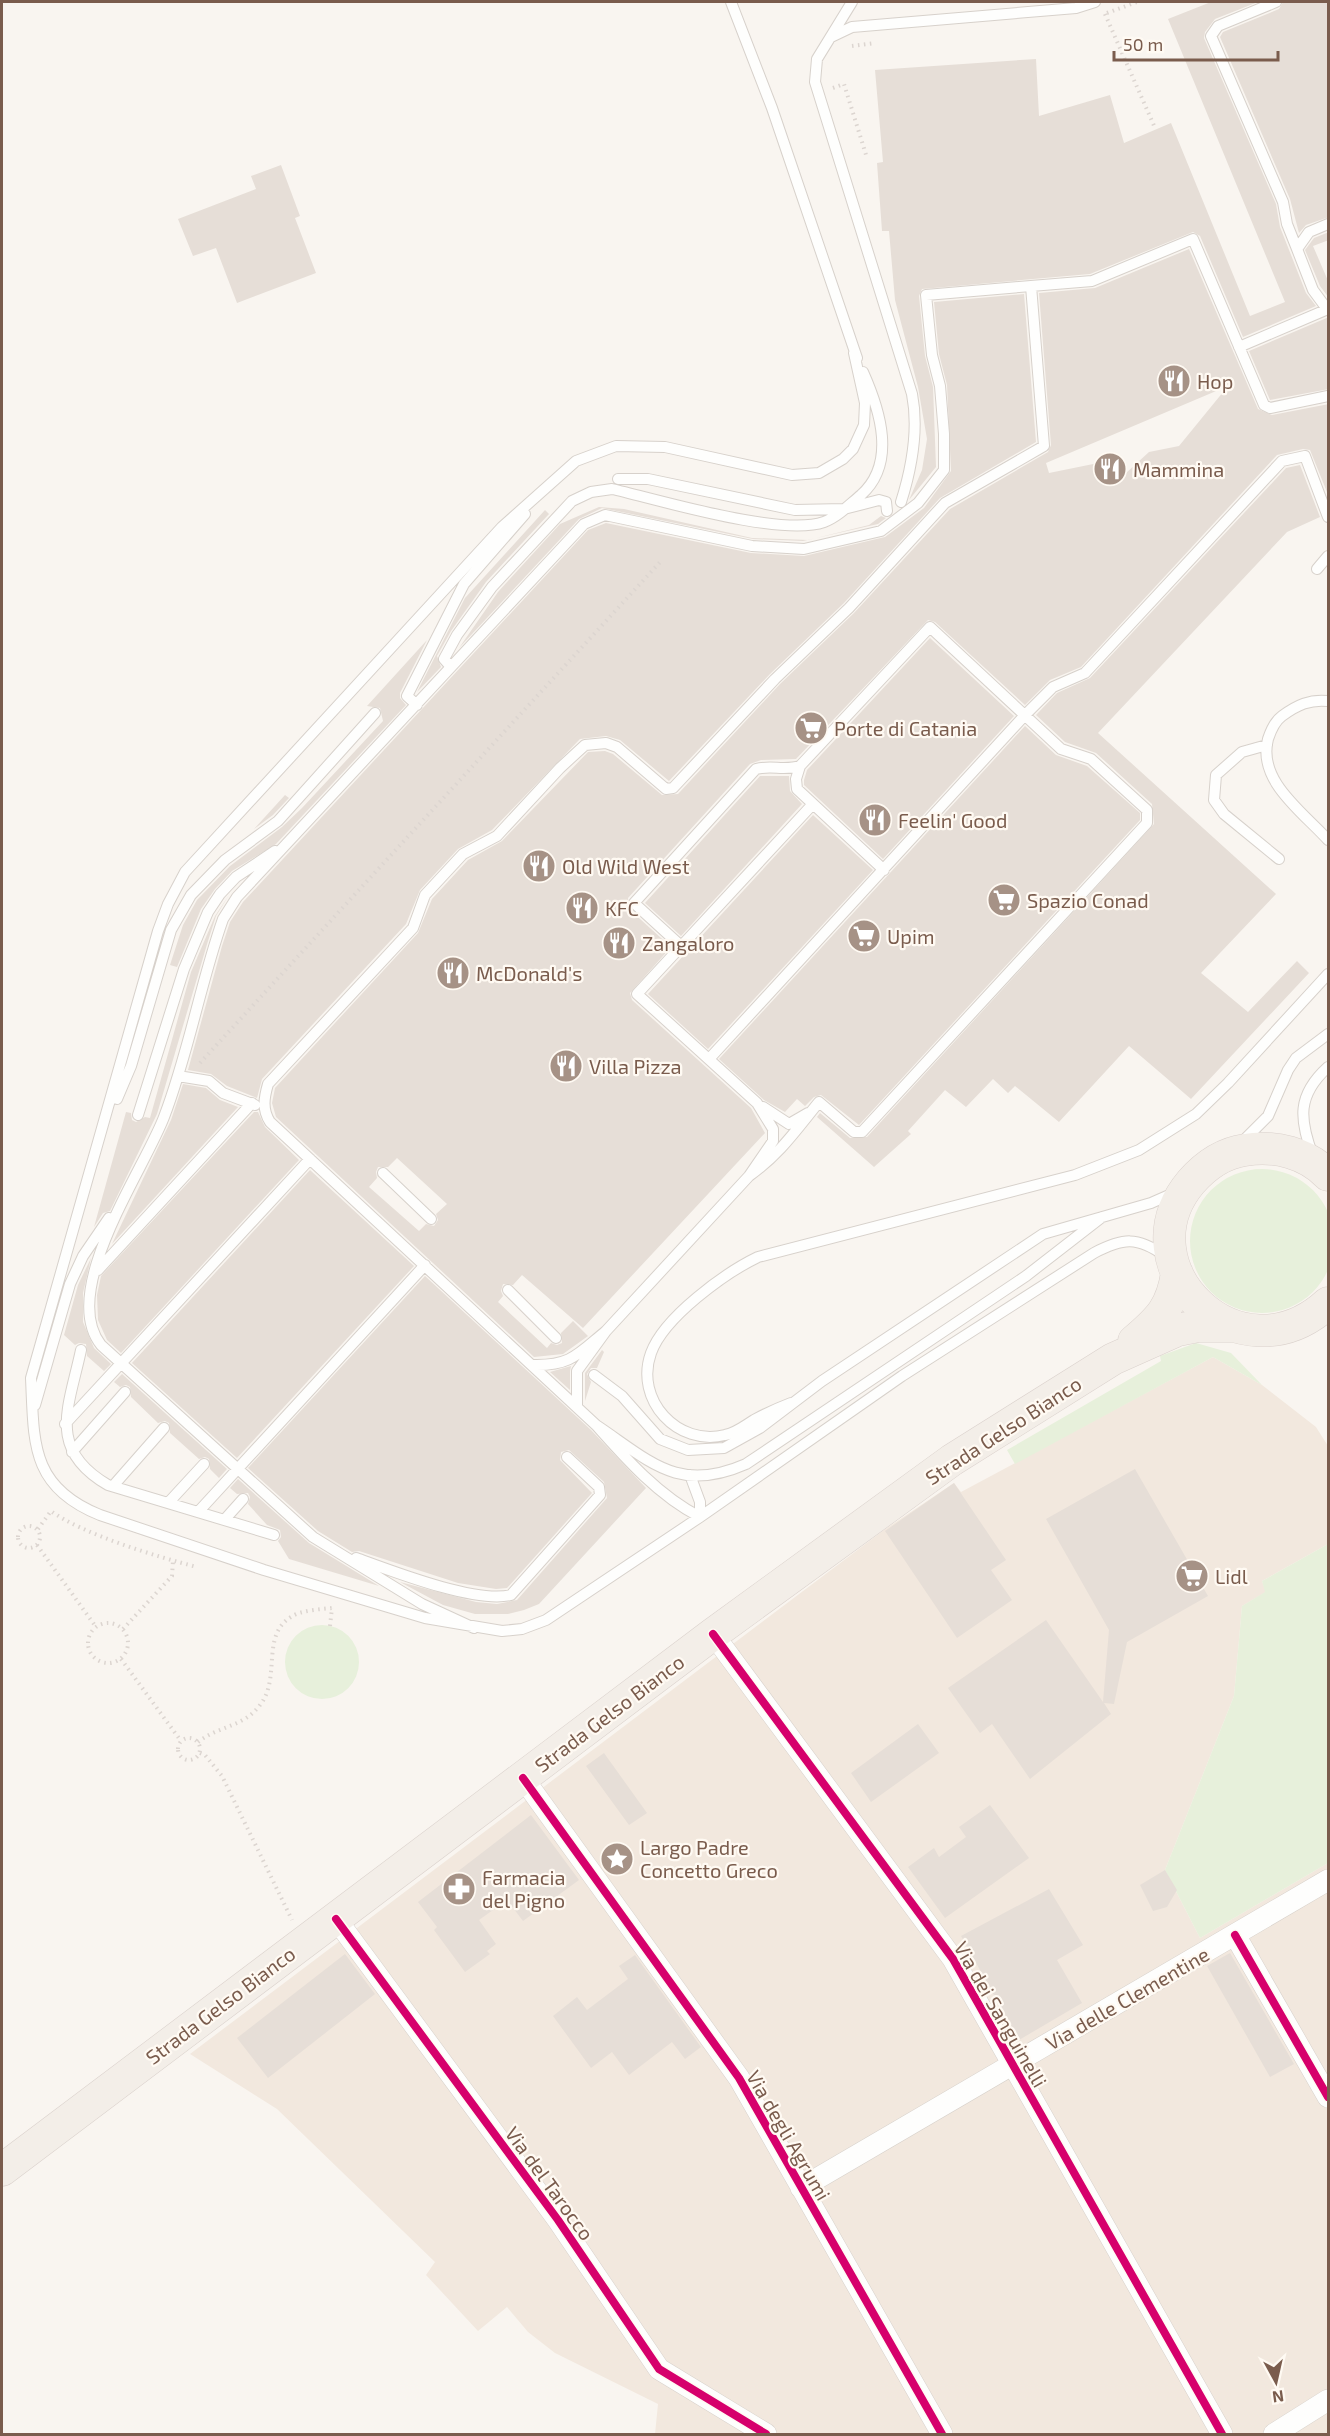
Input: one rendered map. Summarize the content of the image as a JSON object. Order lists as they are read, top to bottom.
{
  "streets": {
    "main road": ["Strada Gelso Bianco"],
    "street": [
      "Via delle Clementine",
      "Via dei Sanguinelli",
      "Via degli Agrumi",
      "Via del Tarocco"
    ]
  },
  "crossings": [
    ["Strada Gelso Bianco", "Via dei Sanguinelli"],
    ["Strada Gelso Bianco", "Via degli Agrumi"],
    ["Strada Gelso Bianco", "Via del Tarocco"],
    ["Via delle Clementine", "Via dei Sanguinelli"],
    ["Via delle Clementine", "Via degli Agrumi"]
  ],
  "places": {
    "restaurant": [
      "Hop",
      "Mammina",
      "Feelin' Good",
      "Old Wild West",
      "KFC",
      "Zangaloro",
      "McDonald's",
      "Villa Pizza"
    ],
    "supermarket": [
      "Porte di Catania",
      "Spazio Conad",
      "Upim",
      "Lidl"
    ],
    "place": ["Largo Padre Concetto Greco"],
    "pharmacy": ["Farmacia del Pigno"]
  },
  "scale_bar": "50 m",
  "north": "bottom"
}
